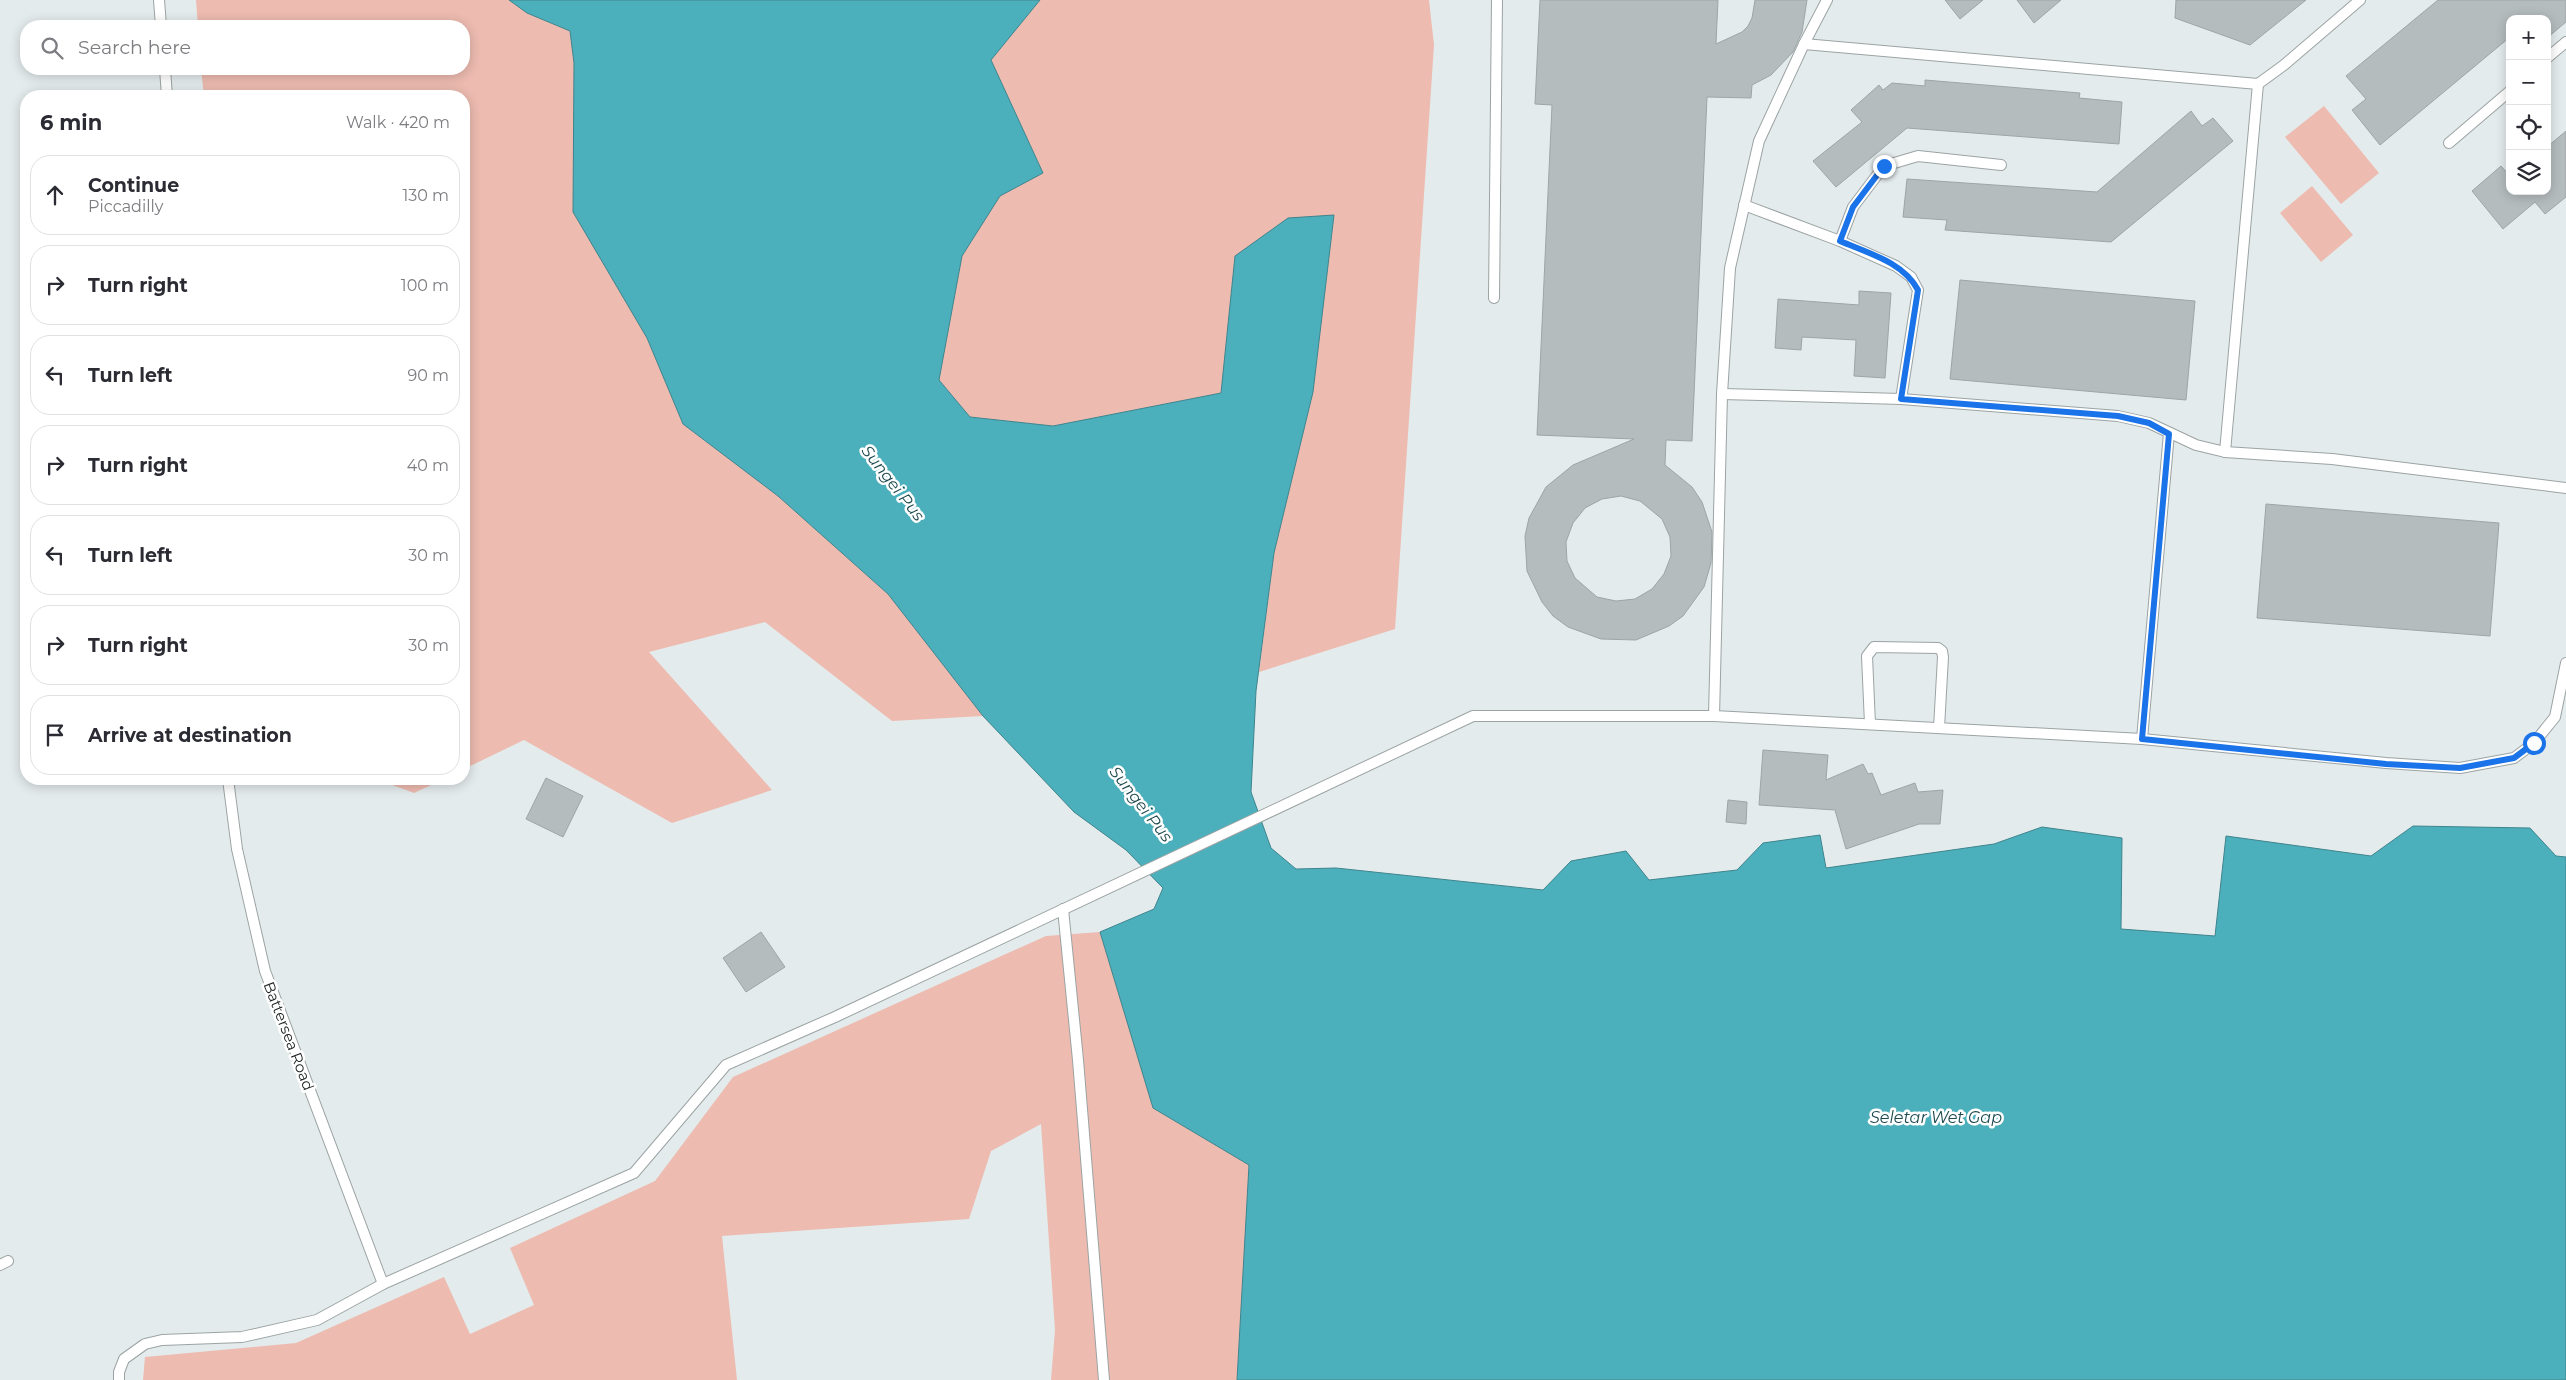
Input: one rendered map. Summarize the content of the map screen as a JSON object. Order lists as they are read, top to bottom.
{
  "streets": {
    "lane": ["Battersea Road"]
  },
  "water": ["Sungei Pus", "Seletar Wet Gap"],
  "page": {
    "map_buttons": ["+", "−"],
    "search": "Search here",
    "heading": ["6 min", "Walk · 420 m"],
    "list": [
      ["Continue", "Piccadilly", "130 m"],
      ["Turn right", "100 m"],
      ["Turn left", "90 m"],
      ["Turn right", "40 m"],
      ["Turn left", "30 m"],
      ["Turn right", "30 m"],
      "Arrive at destination"
    ]
  }
}
